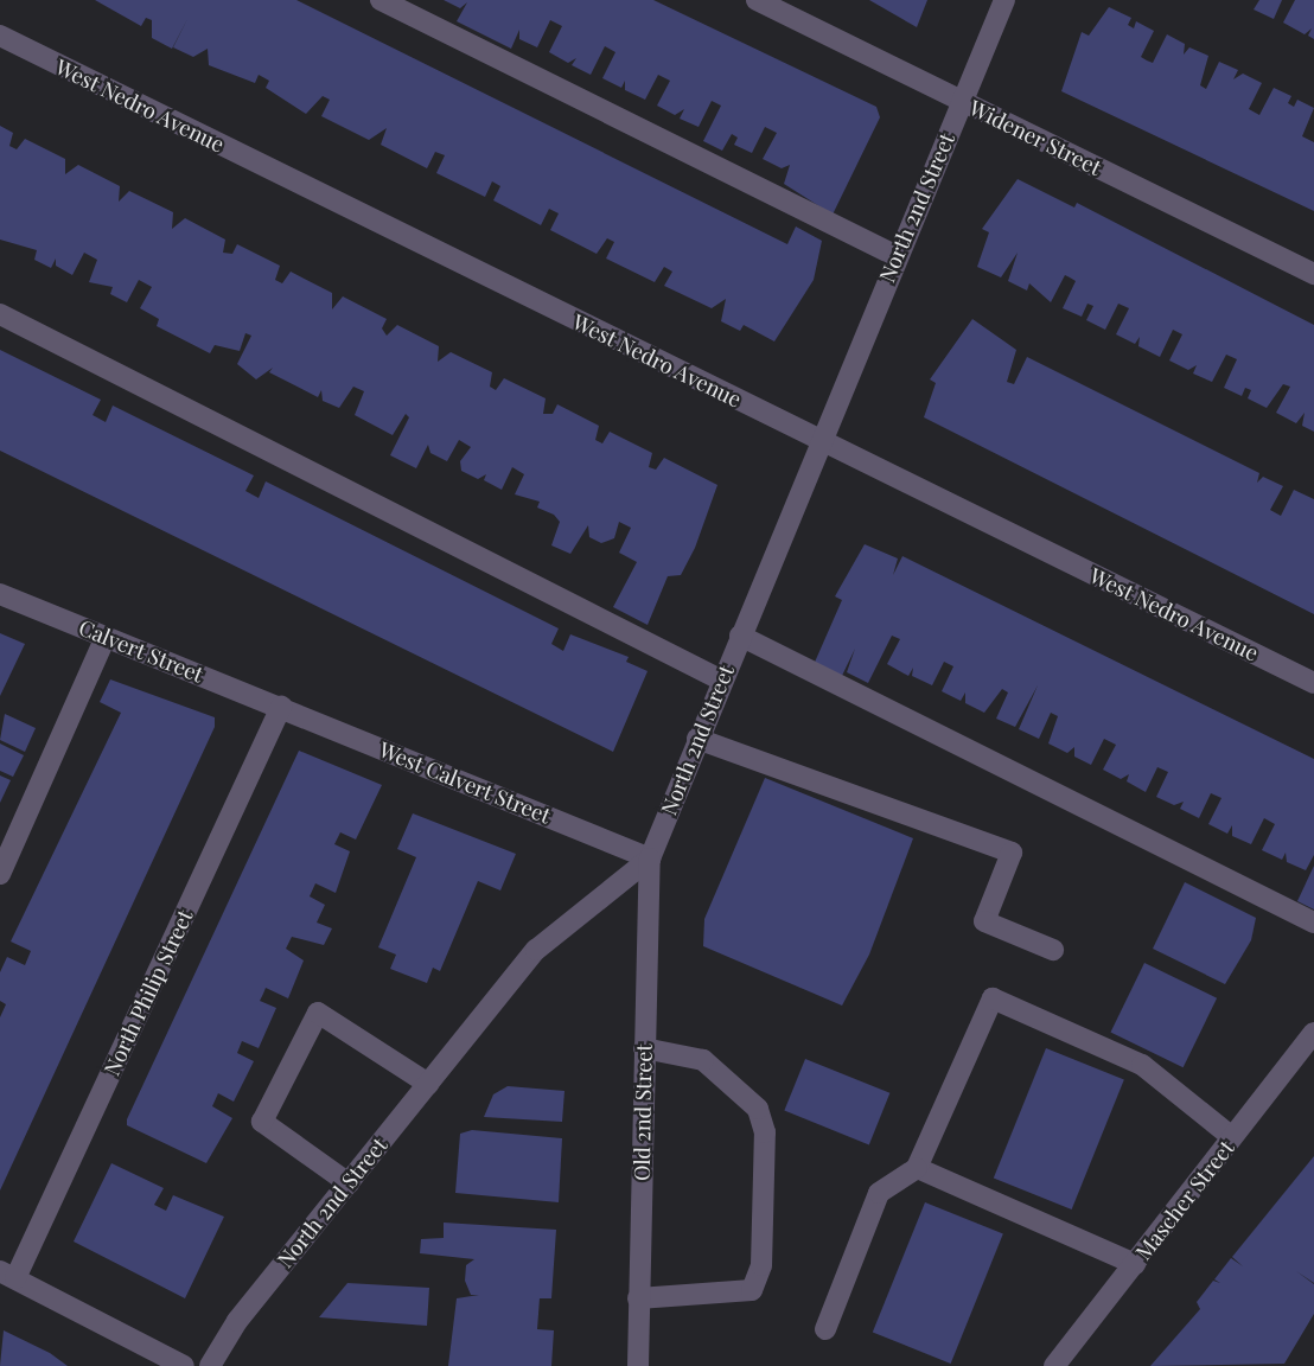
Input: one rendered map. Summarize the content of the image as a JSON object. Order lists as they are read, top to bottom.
{
  "streets": {
    "street": [
      "West Nedro Avenue",
      "Widener Street",
      "North 2nd Street",
      "Calvert Street",
      "West Calvert Street",
      "North Philip Street",
      "Old 2nd Street",
      "Mascher Street"
    ]
  },
  "crossings": [
    ["West Nedro Avenue", "North 2nd Street"],
    ["Widener Street", "North 2nd Street"],
    ["North 2nd Street", "West Calvert Street"],
    ["North 2nd Street", "Old 2nd Street"],
    ["Calvert Street", "West Calvert Street"],
    ["Calvert Street", "North Philip Street"],
    ["West Calvert Street", "North Philip Street"],
    ["West Calvert Street", "Old 2nd Street"]
  ]
}
